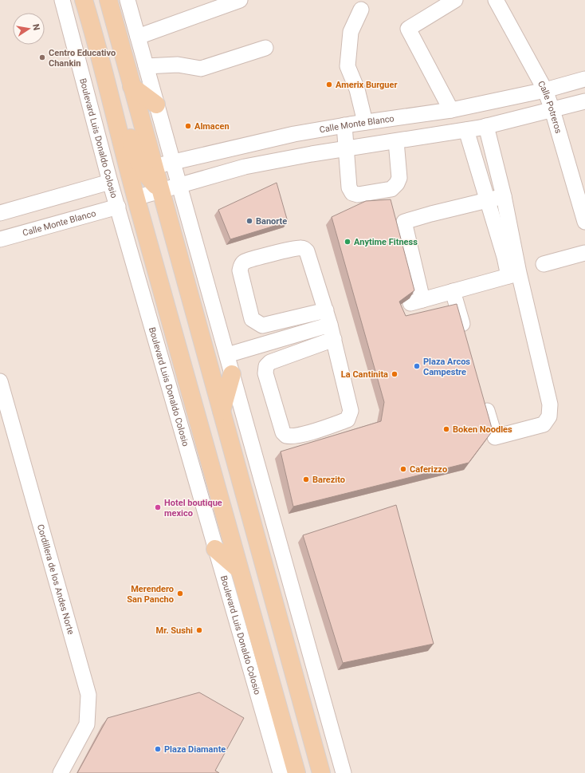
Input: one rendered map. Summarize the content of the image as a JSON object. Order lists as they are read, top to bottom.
{
  "streets": {
    "main road": ["Boulevard Luis Donaldo Colosio"],
    "street": ["Calle Potreros", "Calle Monte Blanco", "Cordillera de los Andes Norte"]
  },
  "crossings": [
    ["Calle Potreros", "Calle Monte Blanco"],
    ["Calle Monte Blanco", "Boulevard Luis Donaldo Colosio"]
  ],
  "places": [
    "Centro Educativo Chankin",
    "Amerix Burguer",
    "Almacen",
    "Banorte",
    "Anytime Fitness",
    "Plaza Arcos Campestre",
    "La Cantinita",
    "Boken Noodles",
    "Caferizzo",
    "Barezito",
    "Hotel boutique mexico",
    "Merendero San Pancho",
    "Mr. Sushi",
    "Plaza Diamante"
  ],
  "north": "right"
}
